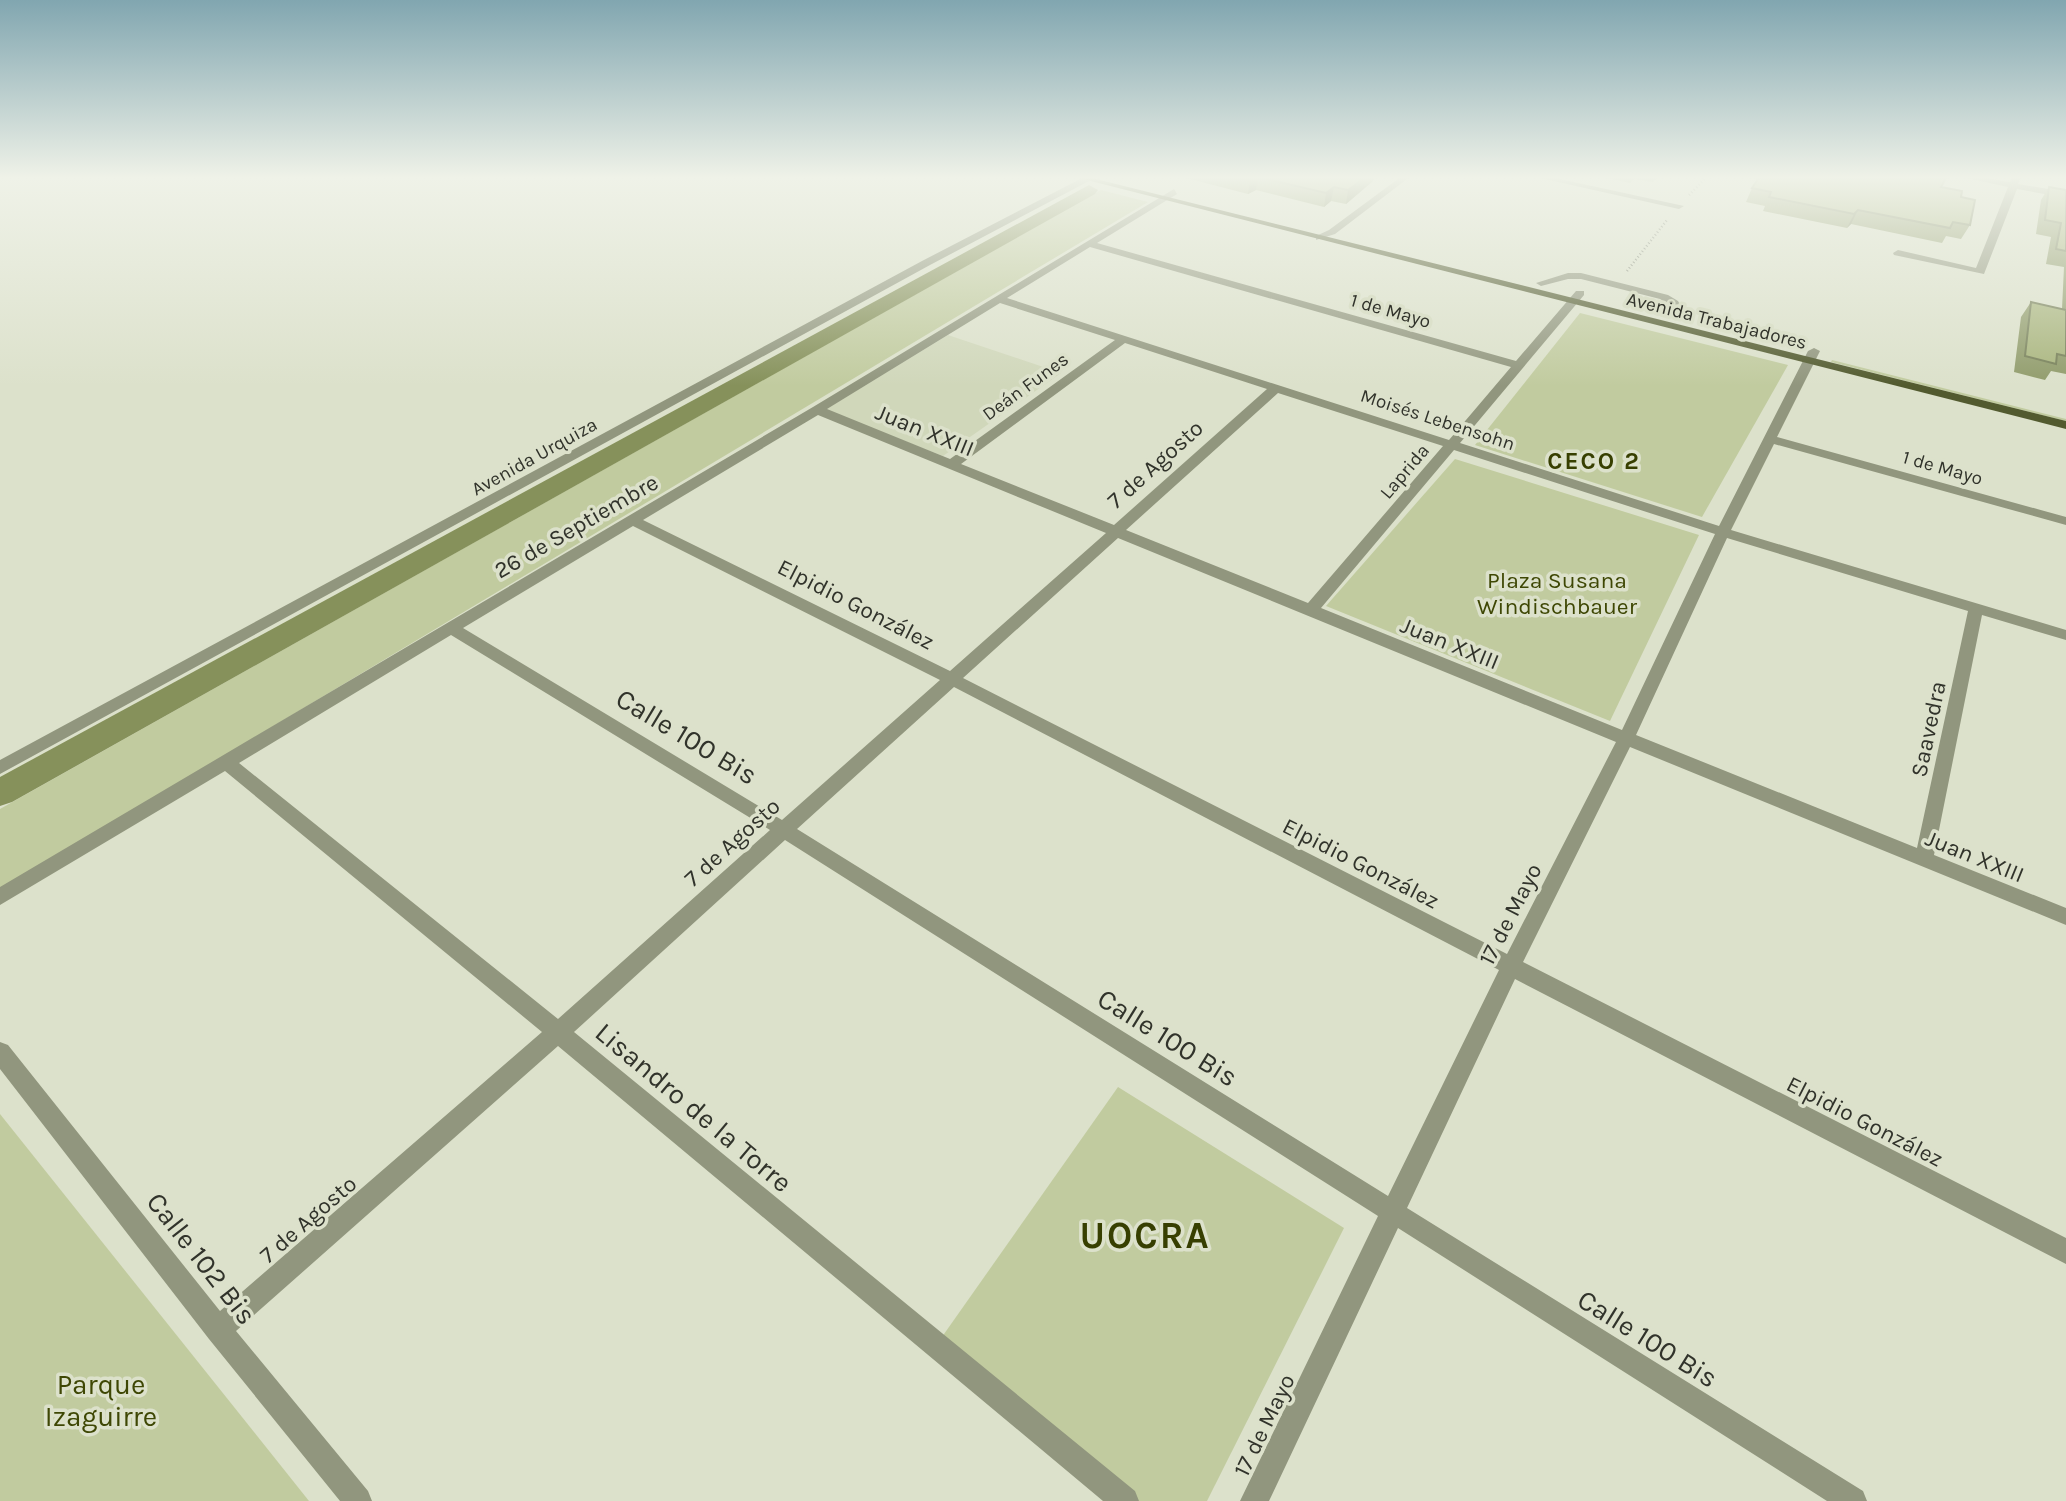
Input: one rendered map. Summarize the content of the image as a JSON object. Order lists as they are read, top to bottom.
{
  "streets": {
    "main road": ["Avenida Trabajadores"],
    "street": [
      "1 de Mayo",
      "Deán Funes",
      "Moisés Lebensohn",
      "Juan XXIII",
      "Avenida Urquiza",
      "7 de Agosto",
      "Laprida",
      "26 de Septiembre",
      "Elpidio González",
      "Saavedra",
      "Calle 100 Bis",
      "17 de Mayo",
      "Lisandro de la Torre",
      "Calle 102 Bis"
    ]
  },
  "crossings": [
    ["1 de Mayo", "Laprida"],
    ["1 de Mayo", "17 de Mayo"],
    ["Avenida Trabajadores", "Laprida"],
    ["Avenida Trabajadores", "17 de Mayo"],
    ["Deán Funes", "Moisés Lebensohn"],
    ["Deán Funes", "Juan XXIII"],
    ["Moisés Lebensohn", "7 de Agosto"],
    ["Moisés Lebensohn", "Laprida"],
    ["Moisés Lebensohn", "26 de Septiembre"],
    ["Moisés Lebensohn", "Saavedra"],
    ["Moisés Lebensohn", "17 de Mayo"],
    ["Juan XXIII", "7 de Agosto"],
    ["Juan XXIII", "Laprida"],
    ["Juan XXIII", "26 de Septiembre"],
    ["Juan XXIII", "Saavedra"],
    ["Juan XXIII", "17 de Mayo"],
    ["7 de Agosto", "Elpidio González"],
    ["7 de Agosto", "Calle 100 Bis"],
    ["7 de Agosto", "Lisandro de la Torre"],
    ["7 de Agosto", "Calle 102 Bis"],
    ["26 de Septiembre", "Elpidio González"],
    ["26 de Septiembre", "Calle 100 Bis"],
    ["26 de Septiembre", "Lisandro de la Torre"],
    ["Elpidio González", "17 de Mayo"],
    ["Calle 100 Bis", "17 de Mayo"]
  ],
  "districts": ["CECO 2", "UOCRA"],
  "parks": ["Plaza Susana Windischbauer", "Parque Izaguirre"]
}
